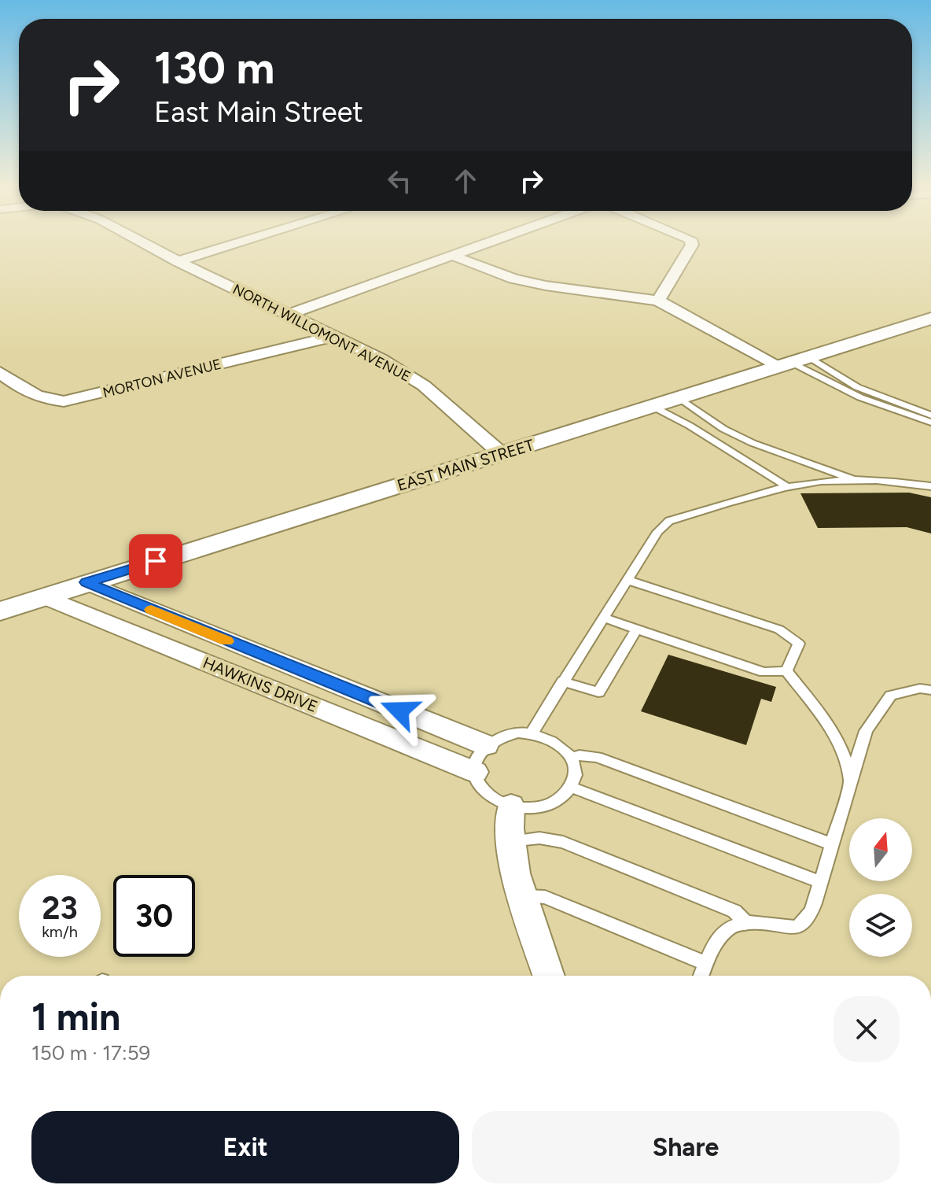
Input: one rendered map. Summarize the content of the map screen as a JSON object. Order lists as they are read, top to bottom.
{
  "streets": {
    "street": [
      "NORTH WILLOMONT AVENUE",
      "MORTON AVENUE",
      "EAST MAIN STREET",
      "HAWKINS DRIVE"
    ]
  },
  "crossings": [
    ["NORTH WILLOMONT AVENUE", "MORTON AVENUE"],
    ["NORTH WILLOMONT AVENUE", "EAST MAIN STREET"],
    ["EAST MAIN STREET", "HAWKINS DRIVE"]
  ],
  "north": "top",
  "page": {
    "turn": ["130 m", "East Main Street"],
    "speed": "23 km/h",
    "limit": "30",
    "heading": ["1 min", "150 m · 17:59"],
    "buttons": ["Exit", "Share"]
  }
}
